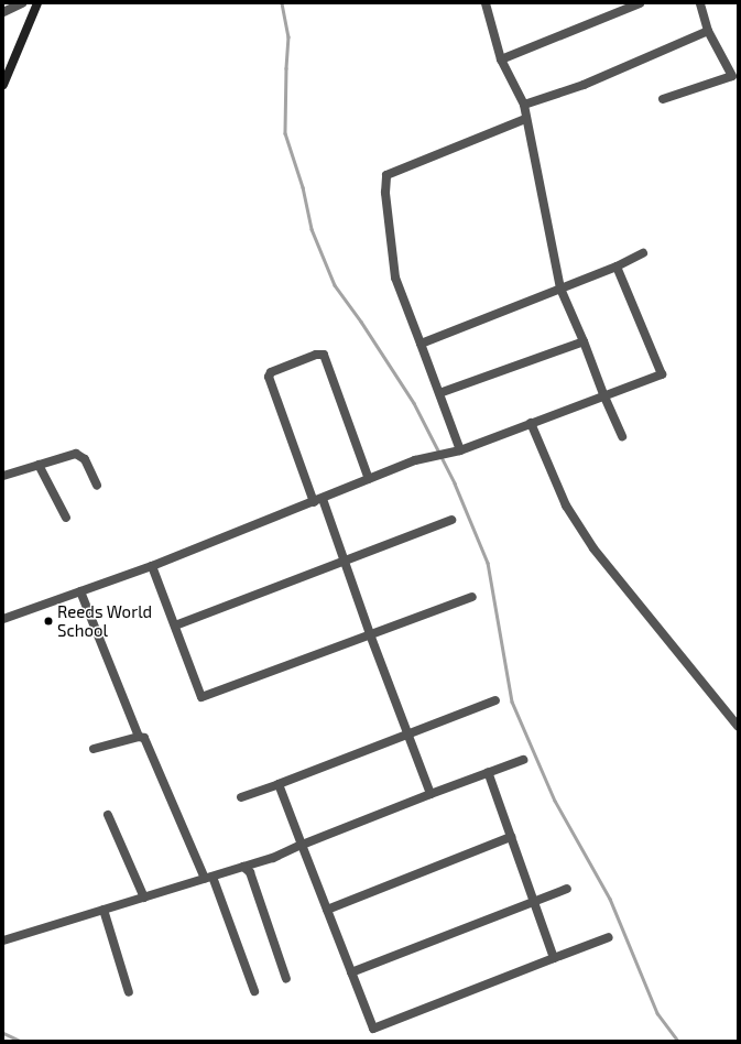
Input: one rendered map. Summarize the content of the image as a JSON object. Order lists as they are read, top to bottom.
{
  "places": ["Reeds World School"]
}
